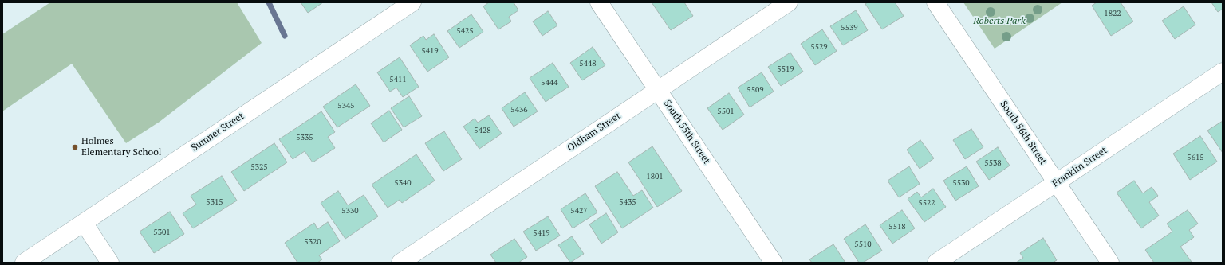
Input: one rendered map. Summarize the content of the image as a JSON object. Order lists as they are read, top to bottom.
{
  "streets": {
    "street": [
      "Sumner Street",
      "Oldham Street",
      "South 55th Street",
      "South 56th Street",
      "Franklin Street"
    ]
  },
  "crossings": [
    ["Oldham Street", "South 55th Street"],
    ["South 56th Street", "Franklin Street"]
  ],
  "parks": ["Roberts Park"],
  "places": ["Holmes Elementary School"],
  "house_numbers": [
    "1822",
    "5539",
    "5425",
    "5529",
    "5419",
    "5448",
    "5519",
    "5411",
    "5444",
    "5509",
    "5345",
    "5436",
    "5501",
    "5428",
    "5335",
    "5615",
    "5538",
    "5325",
    "1801",
    "5340",
    "5530",
    "5315",
    "5435",
    "5522",
    "5330",
    "5427",
    "5518",
    "5301",
    "5419",
    "5320",
    "5510"
  ]
}
